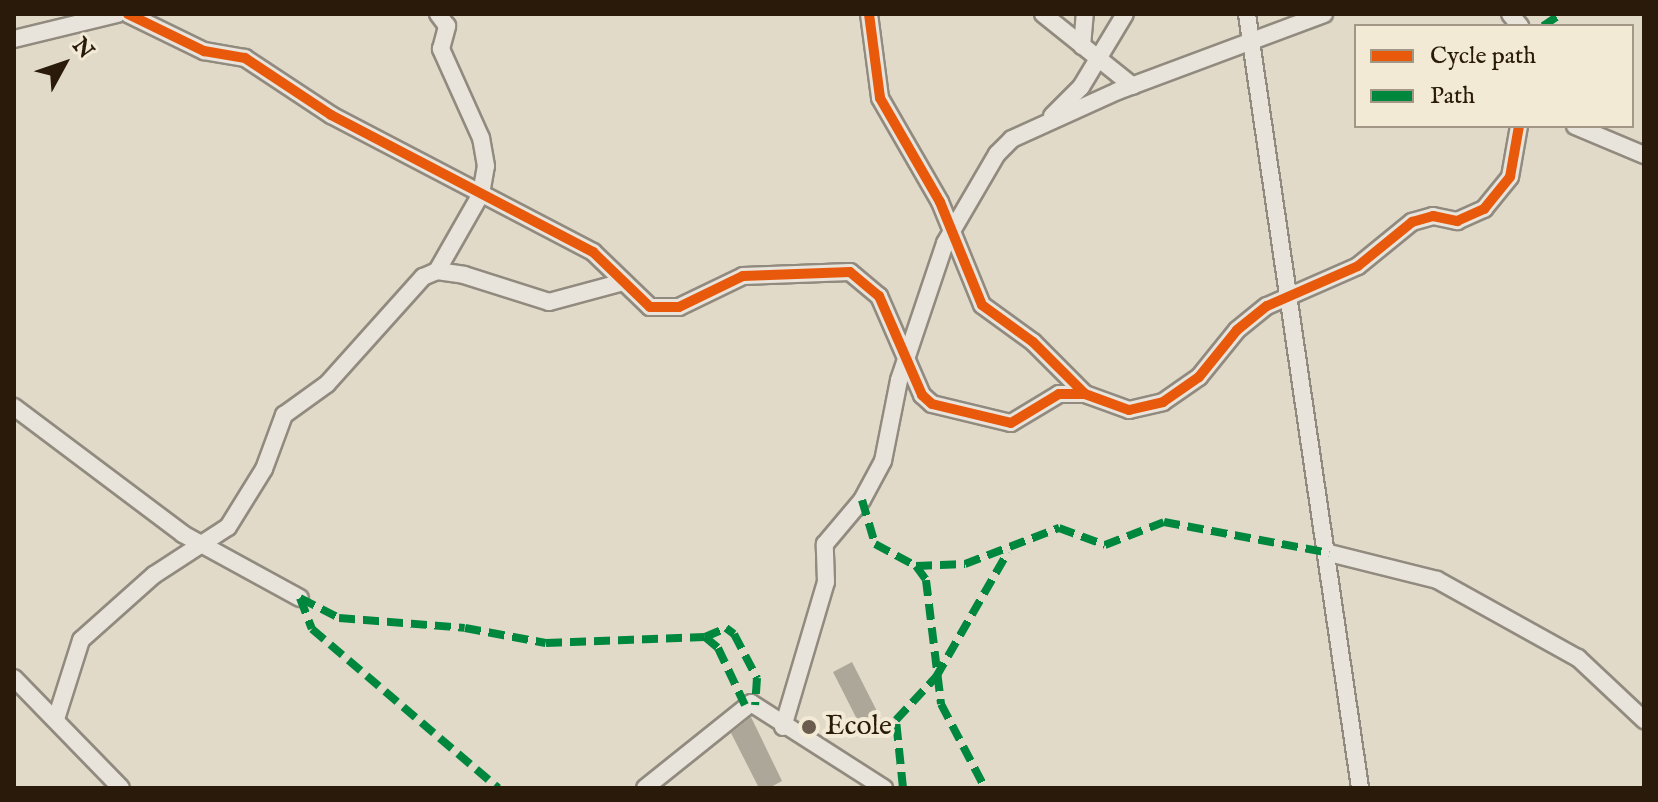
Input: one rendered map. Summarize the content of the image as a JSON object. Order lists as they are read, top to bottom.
{
  "places": ["Ecole"],
  "legend": ["Cycle path", "Path"],
  "north": "top right"
}
